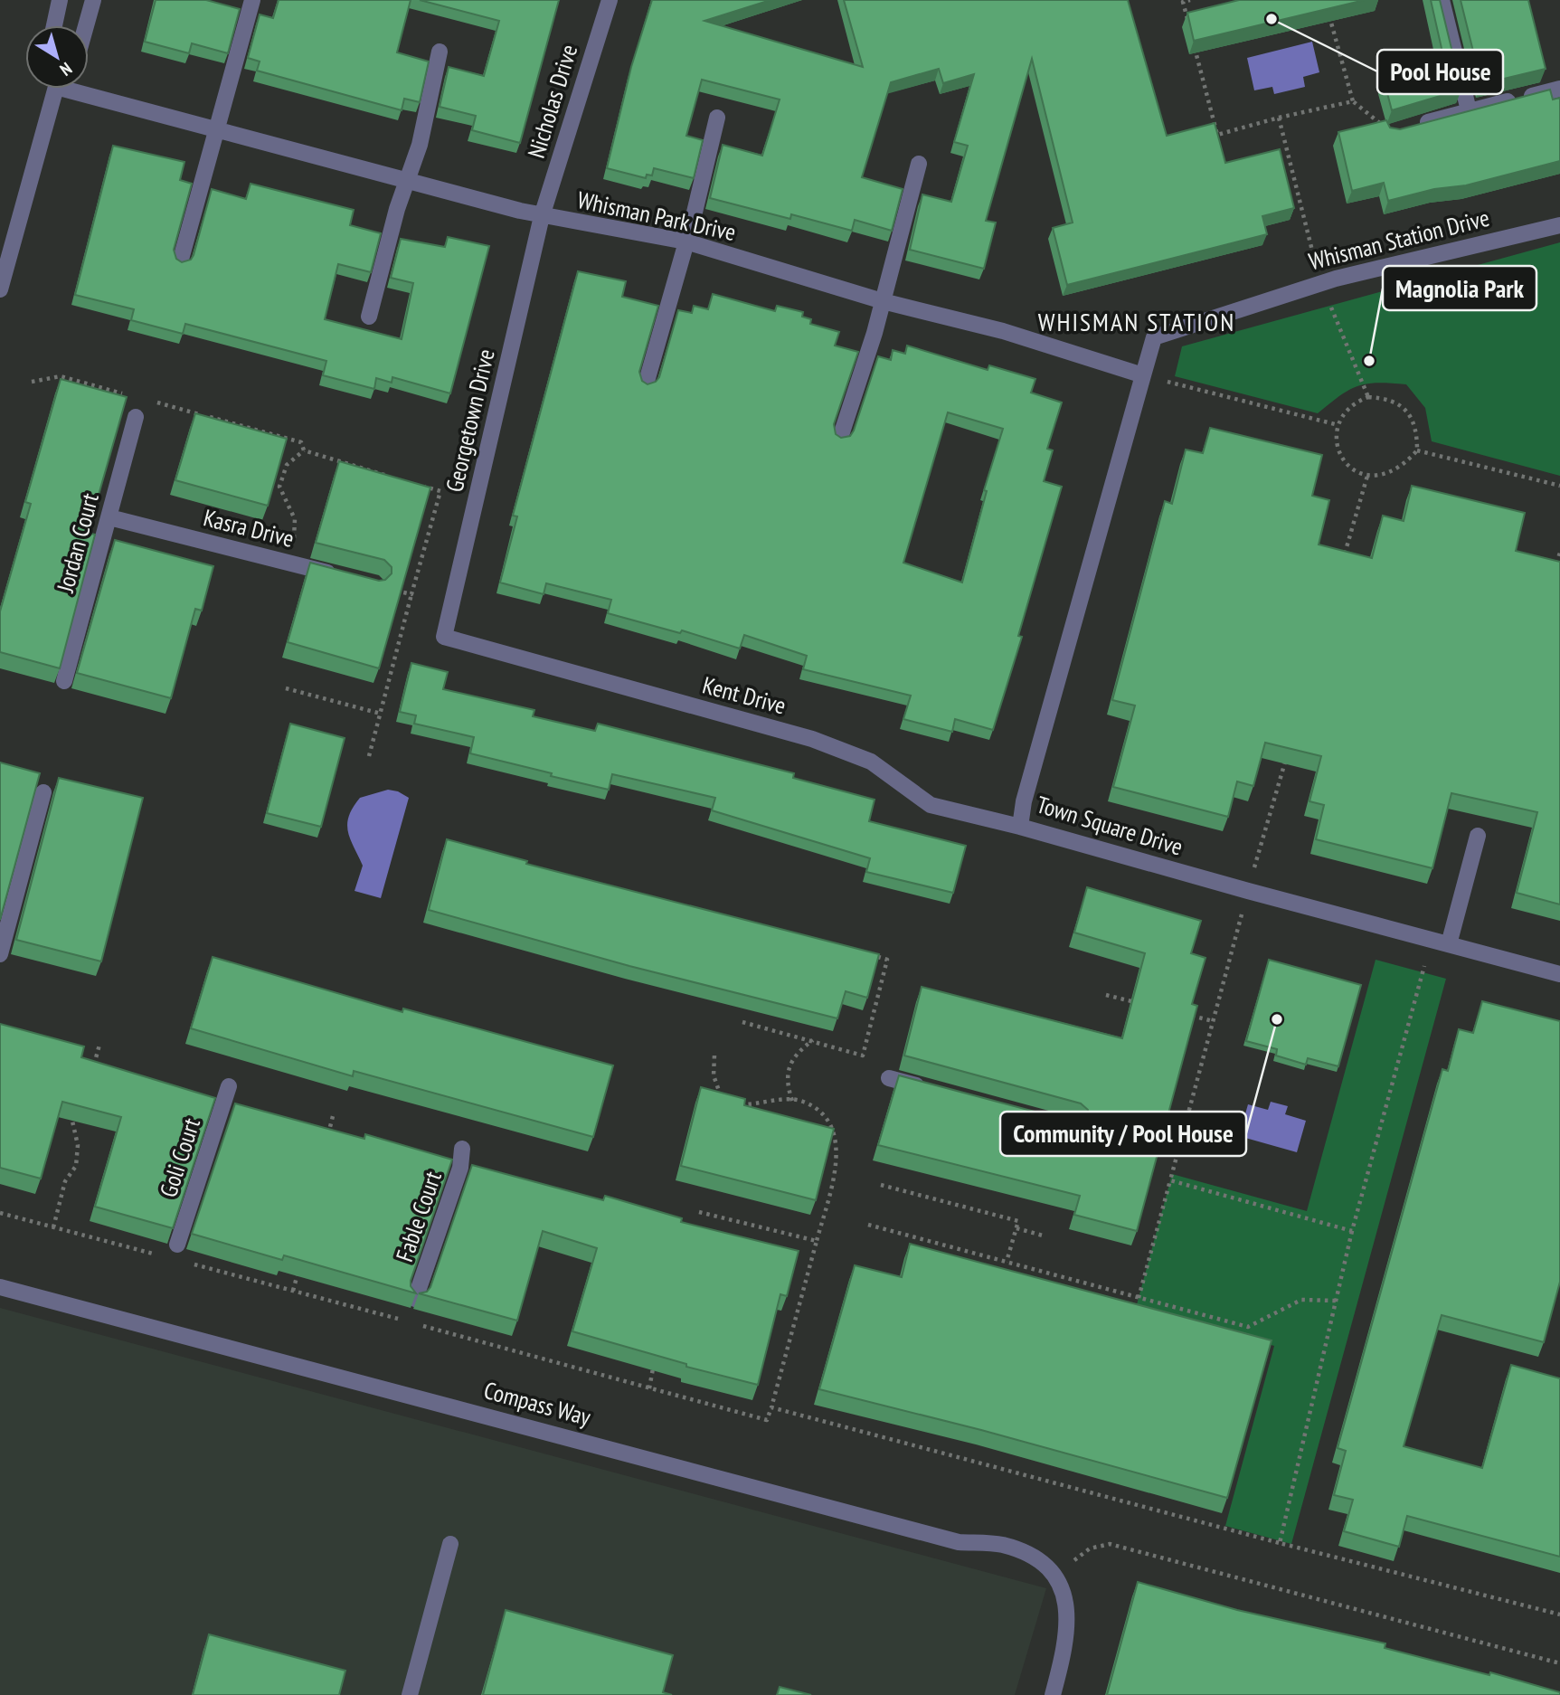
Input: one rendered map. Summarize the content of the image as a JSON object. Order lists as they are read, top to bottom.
{
  "streets": {
    "street": [
      "Nicholas Drive",
      "Whisman Park Drive",
      "Whisman Station Drive",
      "Georgetown Drive",
      "Kasra Drive",
      "Jordan Court",
      "Kent Drive",
      "Town Square Drive",
      "Goli Court",
      "Fable Court",
      "Compass Way"
    ]
  },
  "crossings": [
    ["Nicholas Drive", "Whisman Park Drive"],
    ["Nicholas Drive", "Georgetown Drive"],
    ["Whisman Park Drive", "Whisman Station Drive"],
    ["Whisman Park Drive", "Georgetown Drive"],
    ["Whisman Park Drive", "Town Square Drive"],
    ["Whisman Station Drive", "Town Square Drive"],
    ["Georgetown Drive", "Kent Drive"],
    ["Kasra Drive", "Jordan Court"],
    ["Kent Drive", "Town Square Drive"]
  ],
  "districts": ["WHISMAN STATION"],
  "places": ["Pool House", "Magnolia Park", "Community / Pool House"],
  "north": "bottom right"
}
